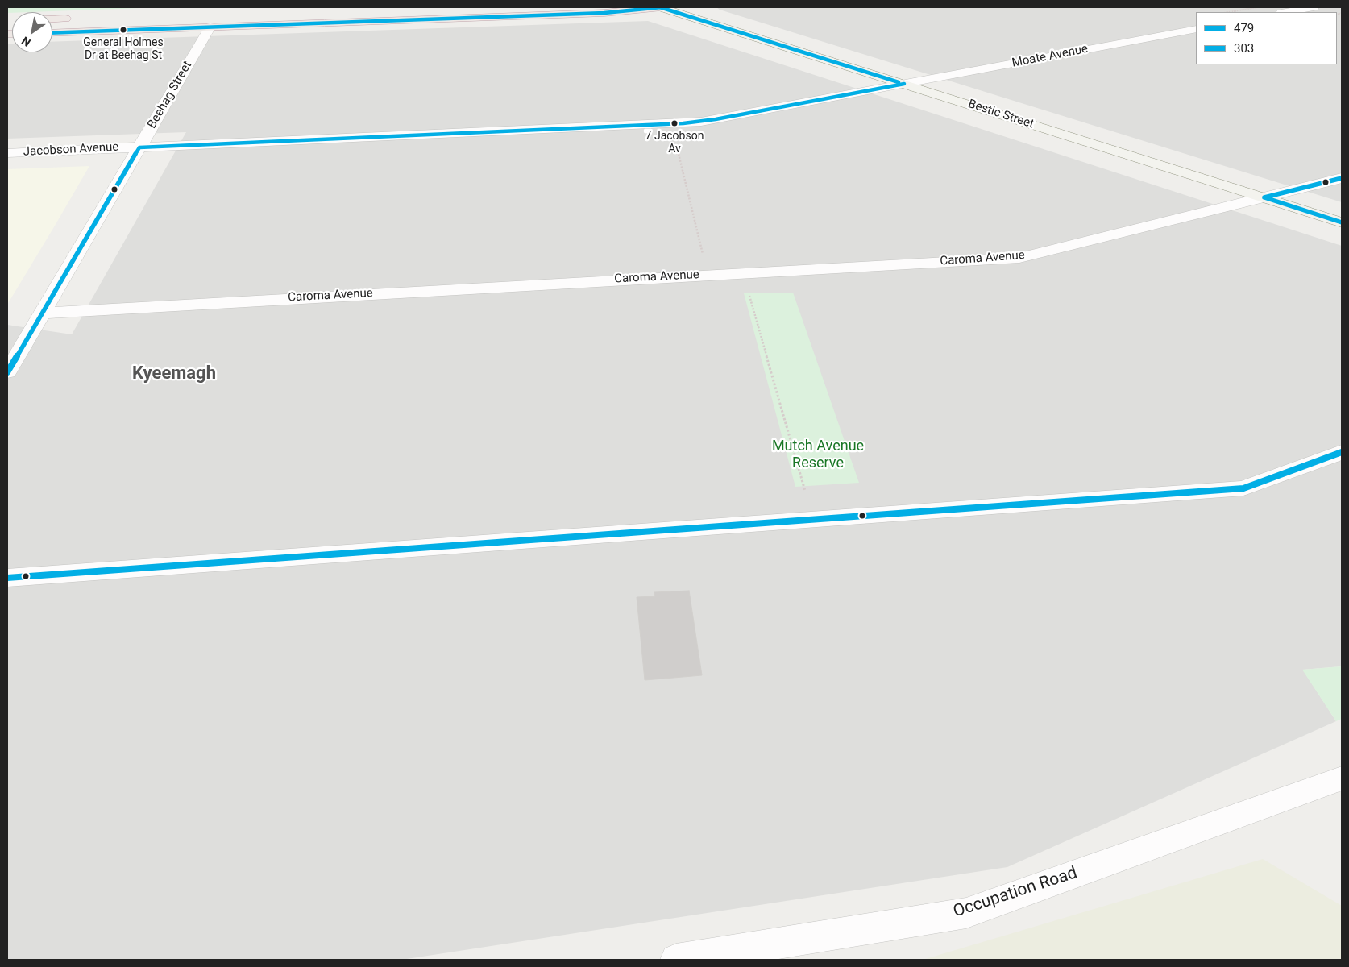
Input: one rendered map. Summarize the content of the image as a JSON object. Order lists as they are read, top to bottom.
{
  "streets": {
    "main road": ["Bestic Street"],
    "street": [
      "Moate Avenue",
      "Beehag Street",
      "Jacobson Avenue",
      "Caroma Avenue",
      "Occupation Road"
    ]
  },
  "crossings": [
    ["Moate Avenue", "Bestic Street"],
    ["Moate Avenue", "Jacobson Avenue"],
    ["Beehag Street", "Jacobson Avenue"],
    ["Beehag Street", "Caroma Avenue"],
    ["Bestic Street", "Jacobson Avenue"],
    ["Bestic Street", "Caroma Avenue"]
  ],
  "districts": ["Kyeemagh"],
  "parks": ["Mutch Avenue Reserve"],
  "places": ["General Holmes Dr at Beehag St", "7 Jacobson Av"],
  "lines": ["transit line 479", "transit line 303"],
  "legend": ["479", "303"],
  "north": "bottom left"
}
